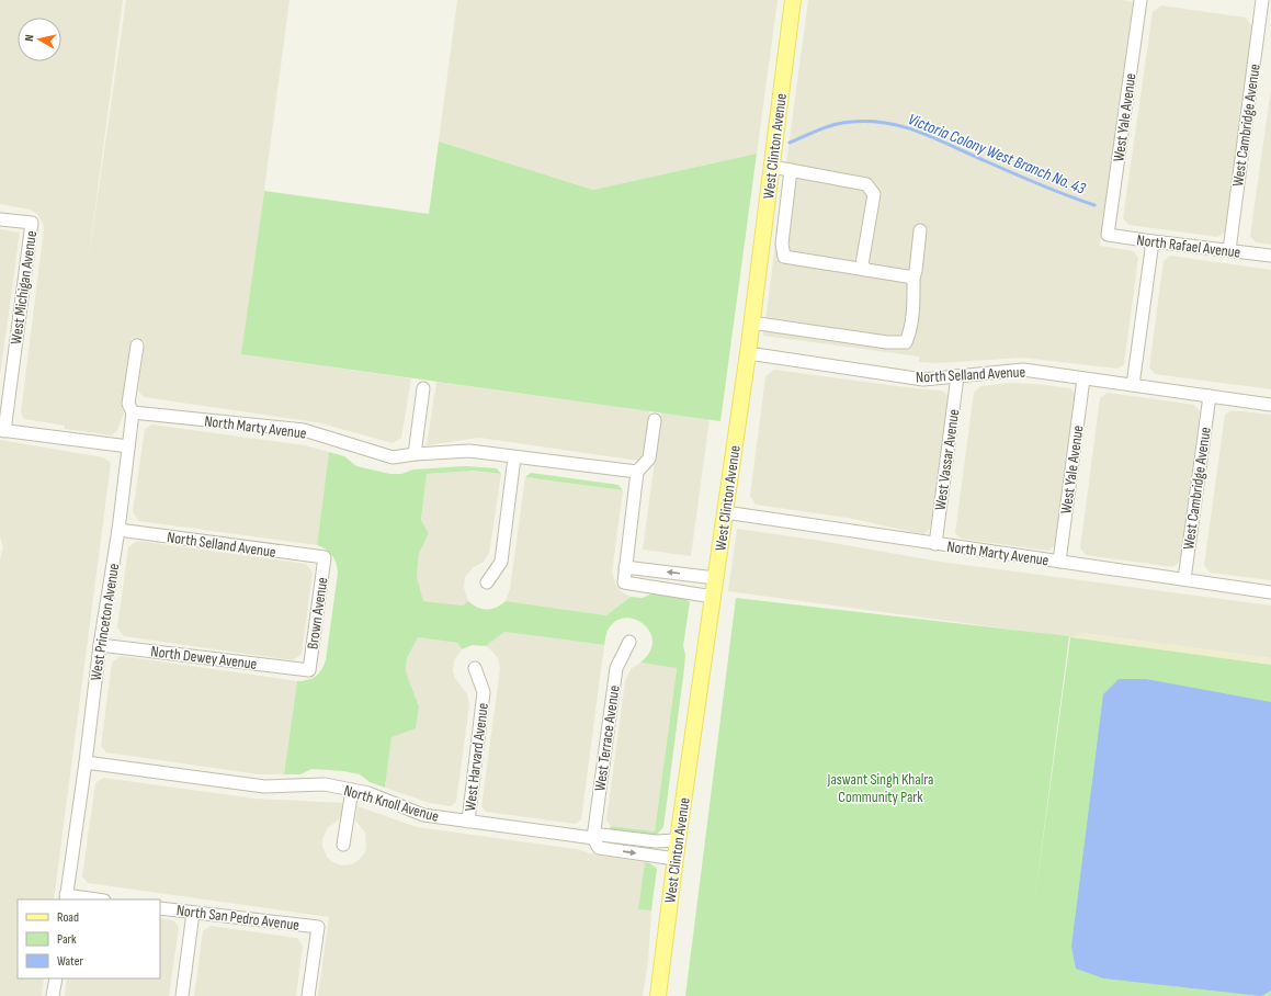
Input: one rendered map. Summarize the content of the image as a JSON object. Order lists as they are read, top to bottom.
{
  "streets": {
    "main road": ["West Clinton Avenue"],
    "street": [
      "West Yale Avenue",
      "West Cambridge Avenue",
      "North Rafael Avenue",
      "West Michigan Avenue",
      "North Selland Avenue",
      "North Marty Avenue",
      "West Vassar Avenue",
      "Brown Avenue",
      "West Princeton Avenue",
      "North Dewey Avenue",
      "West Terrace Avenue",
      "West Harvard Avenue",
      "North Knoll Avenue",
      "North San Pedro Avenue"
    ]
  },
  "crossings": [
    ["West Yale Avenue", "North Rafael Avenue"],
    ["West Yale Avenue", "North Selland Avenue"],
    ["West Yale Avenue", "North Marty Avenue"],
    ["West Cambridge Avenue", "North Rafael Avenue"],
    ["West Cambridge Avenue", "North Selland Avenue"],
    ["West Cambridge Avenue", "North Marty Avenue"],
    ["West Clinton Avenue", "North Selland Avenue"],
    ["West Clinton Avenue", "North Marty Avenue"],
    ["West Clinton Avenue", "North Knoll Avenue"],
    ["North Selland Avenue", "West Vassar Avenue"],
    ["North Selland Avenue", "Brown Avenue"],
    ["North Selland Avenue", "West Princeton Avenue"],
    ["North Marty Avenue", "West Vassar Avenue"],
    ["North Marty Avenue", "West Princeton Avenue"],
    ["Brown Avenue", "North Dewey Avenue"],
    ["West Princeton Avenue", "North Dewey Avenue"],
    ["West Princeton Avenue", "North Knoll Avenue"],
    ["West Terrace Avenue", "North Knoll Avenue"],
    ["West Harvard Avenue", "North Knoll Avenue"]
  ],
  "water": ["Victoria Colony West Branch No. 43"],
  "parks": ["Jaswant Singh Khalra Community Park"],
  "legend": ["Road", "Park", "Water"],
  "north": "left"
}
